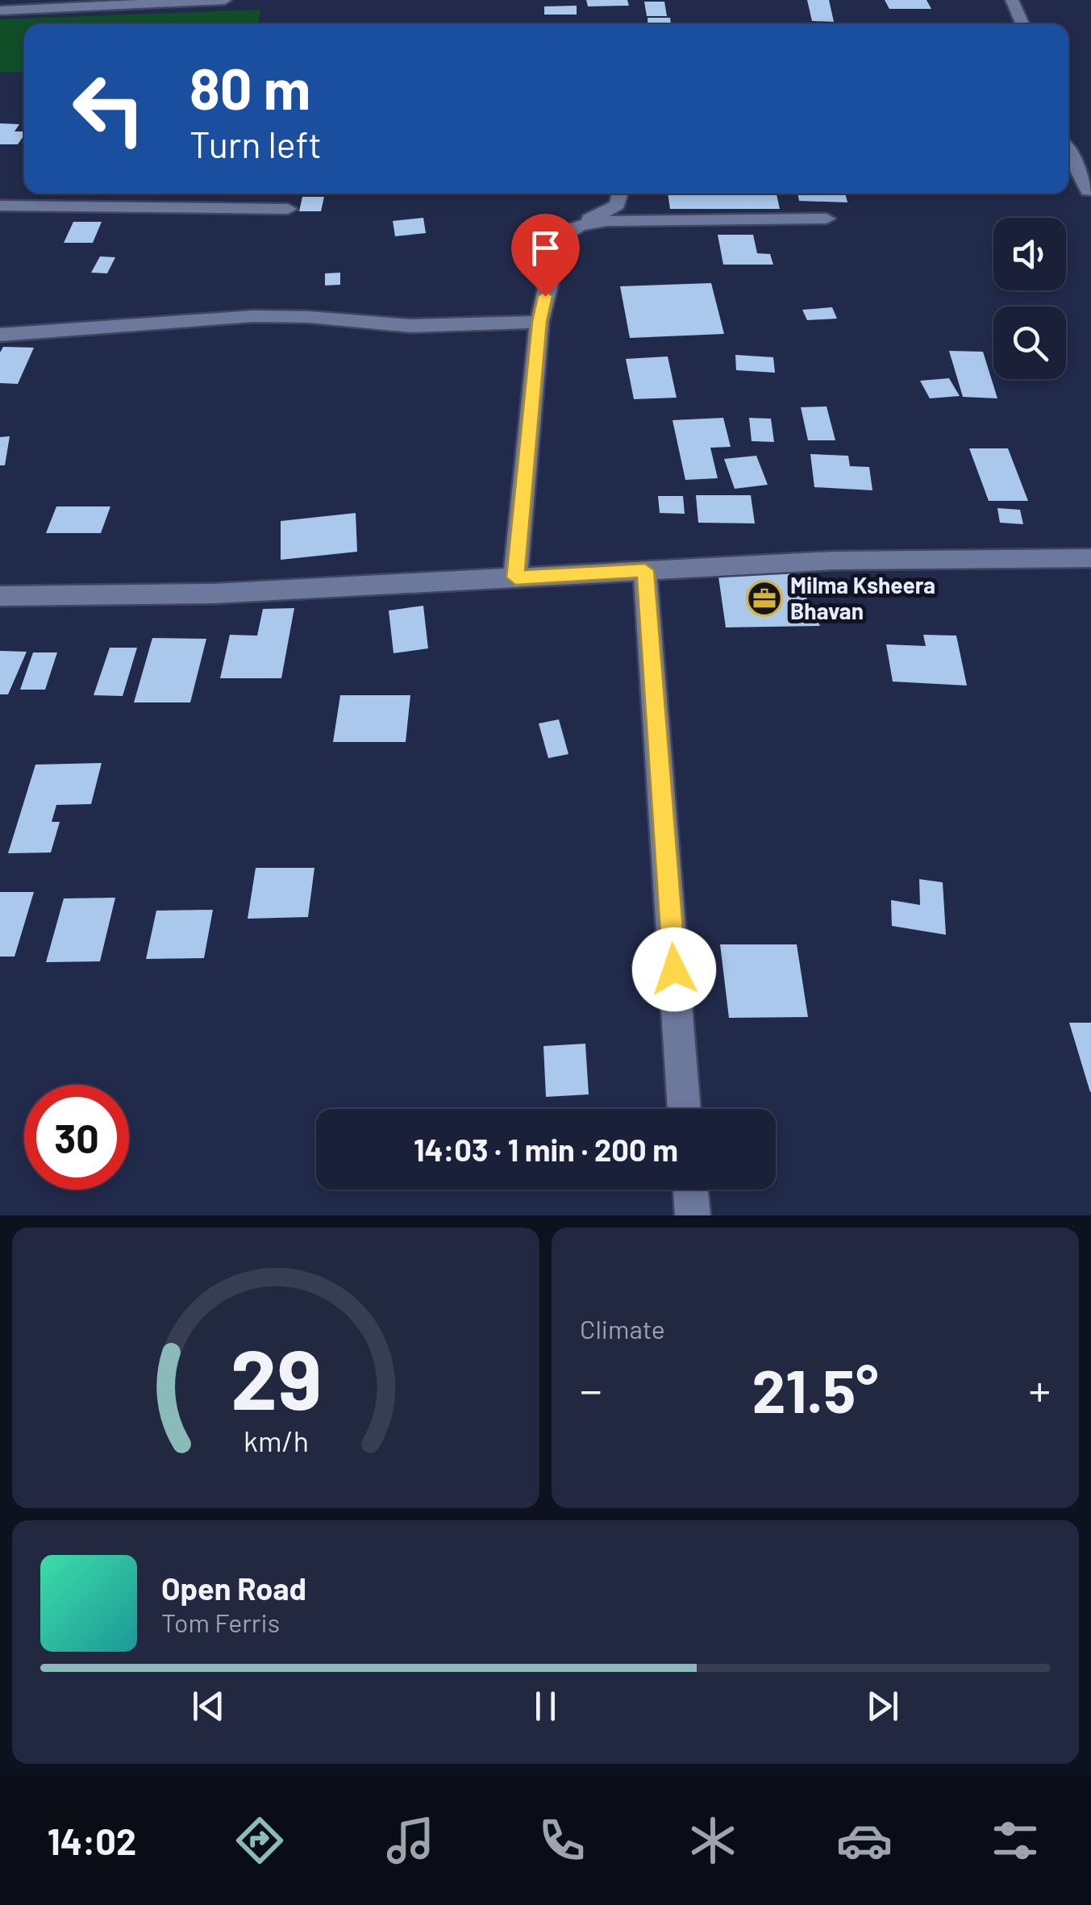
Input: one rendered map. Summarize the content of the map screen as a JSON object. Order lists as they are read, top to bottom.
{
  "places": {
    "office": ["Milma Ksheera Bhavan"]
  },
  "page": {
    "turn": ["80 m", "Turn left"],
    "limit": "30",
    "trip": "14:03 · 1 min · 200 m",
    "tile": "Climate",
    "heat": ["−", "21.5°", "+"],
    "song": ["Open Road", "Tom Ferris"],
    "tabs": "14:02",
    "gauge": ["29", "km/h"]
  }
}
